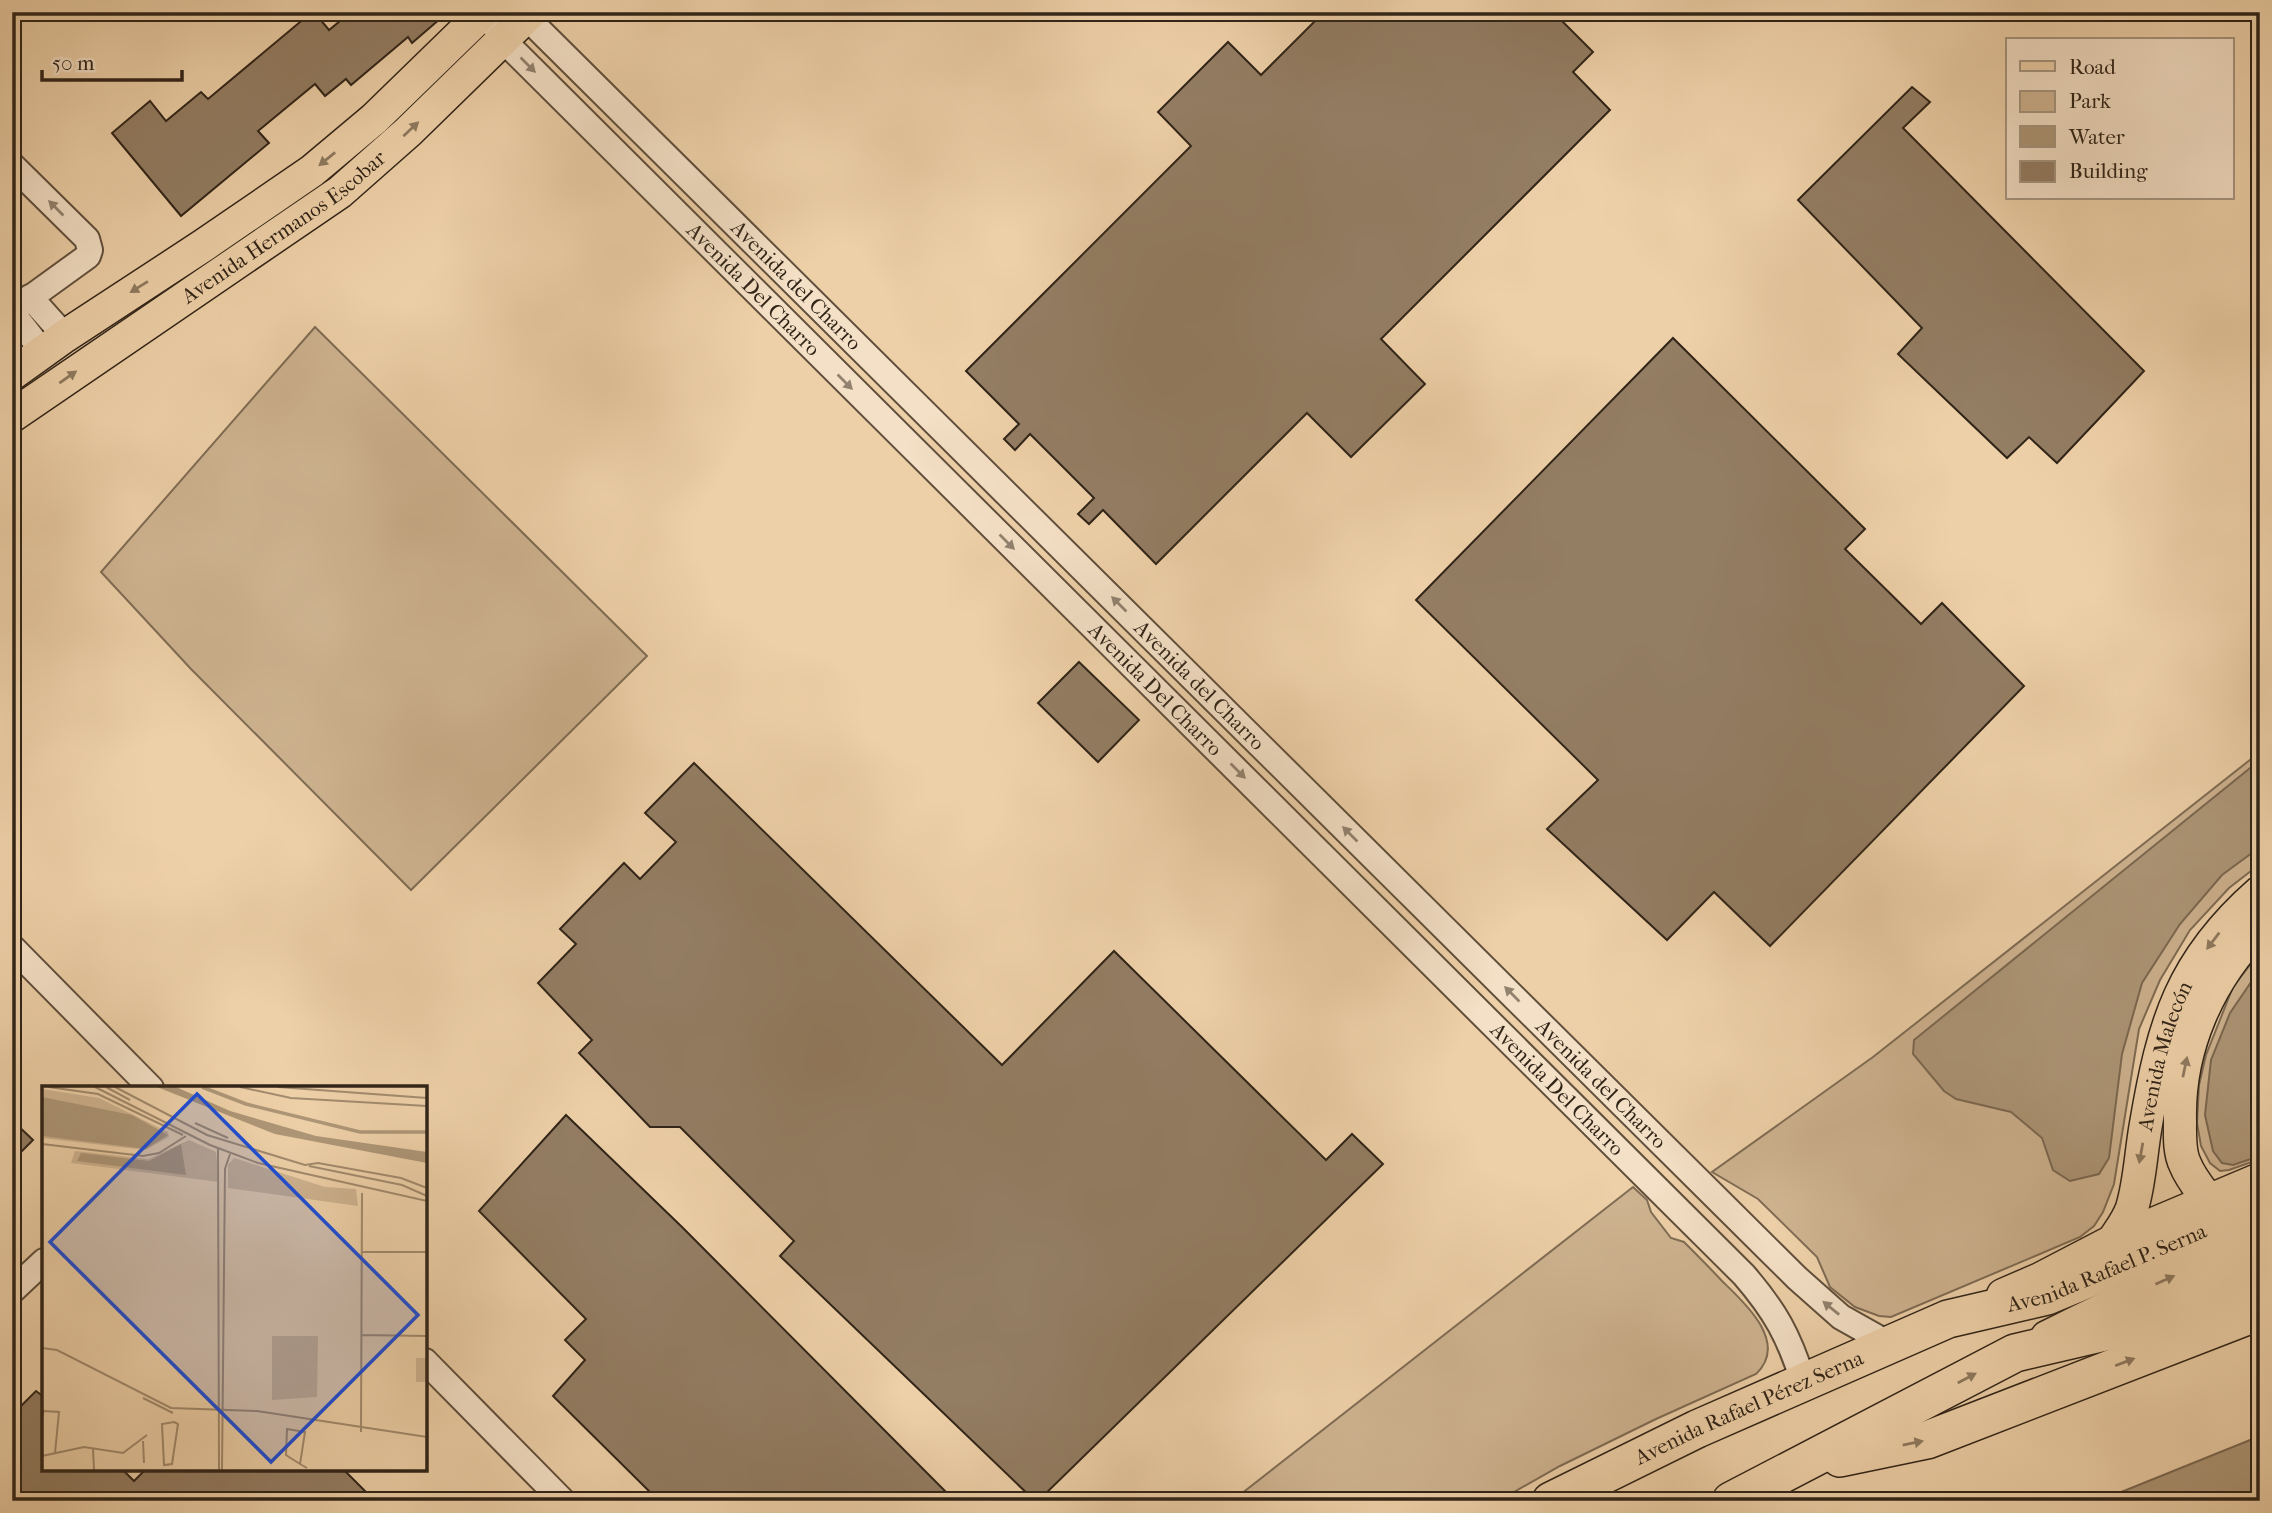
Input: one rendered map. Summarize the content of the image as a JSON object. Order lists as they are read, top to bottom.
{
  "streets": {
    "highway": ["Avenida Rafael P. Serna", "Avenida Rafael Pérez Serna"],
    "main road": ["Avenida Hermanos Escobar", "Avenida Malecón"],
    "street": ["Avenida del Charro", "Avenida Del Charro"]
  },
  "crossings": [
    ["Avenida Hermanos Escobar", "Avenida del Charro"],
    ["Avenida Hermanos Escobar", "Avenida Del Charro"],
    ["Avenida del Charro", "Avenida Rafael Pérez Serna"],
    ["Avenida Del Charro", "Avenida Rafael Pérez Serna"],
    ["Avenida Rafael P. Serna", "Avenida Rafael Pérez Serna"]
  ],
  "one_way": ["Avenida del Charro", "Avenida Del Charro"],
  "legend": [
    "Road",
    "Park",
    "Water",
    "Building"
  ],
  "scale_bar": "50 m"
}
